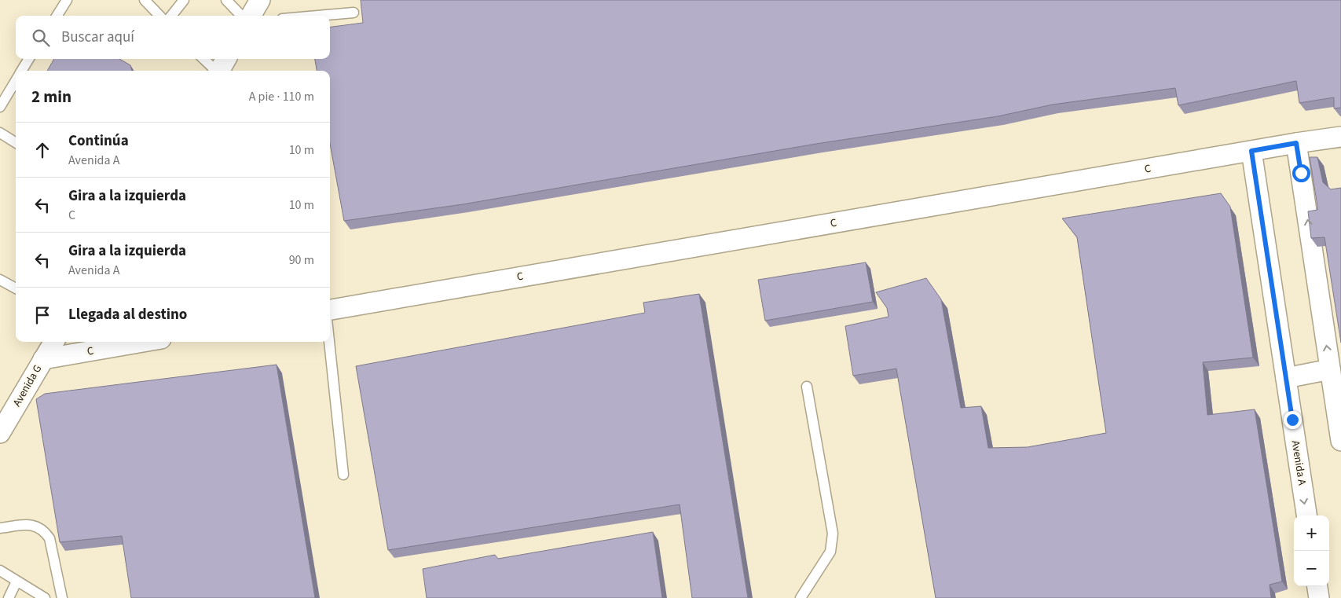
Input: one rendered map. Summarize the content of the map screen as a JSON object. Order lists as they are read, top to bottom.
{
  "streets": {
    "street": ["C", "Avenida G", "Avenida A"]
  },
  "crossings": [
    ["C", "Avenida G"],
    ["C", "Avenida A"]
  ],
  "page": {
    "search": "Buscar aquí",
    "heading": ["2 min", "A pie · 110 m"],
    "list": [
      ["Continúa", "Avenida A", "10 m"],
      ["Gira a la izquierda", "C", "10 m"],
      ["Gira a la izquierda", "Avenida A", "90 m"],
      "Llegada al destino"
    ],
    "map_buttons": ["+", "−"]
  }
}
